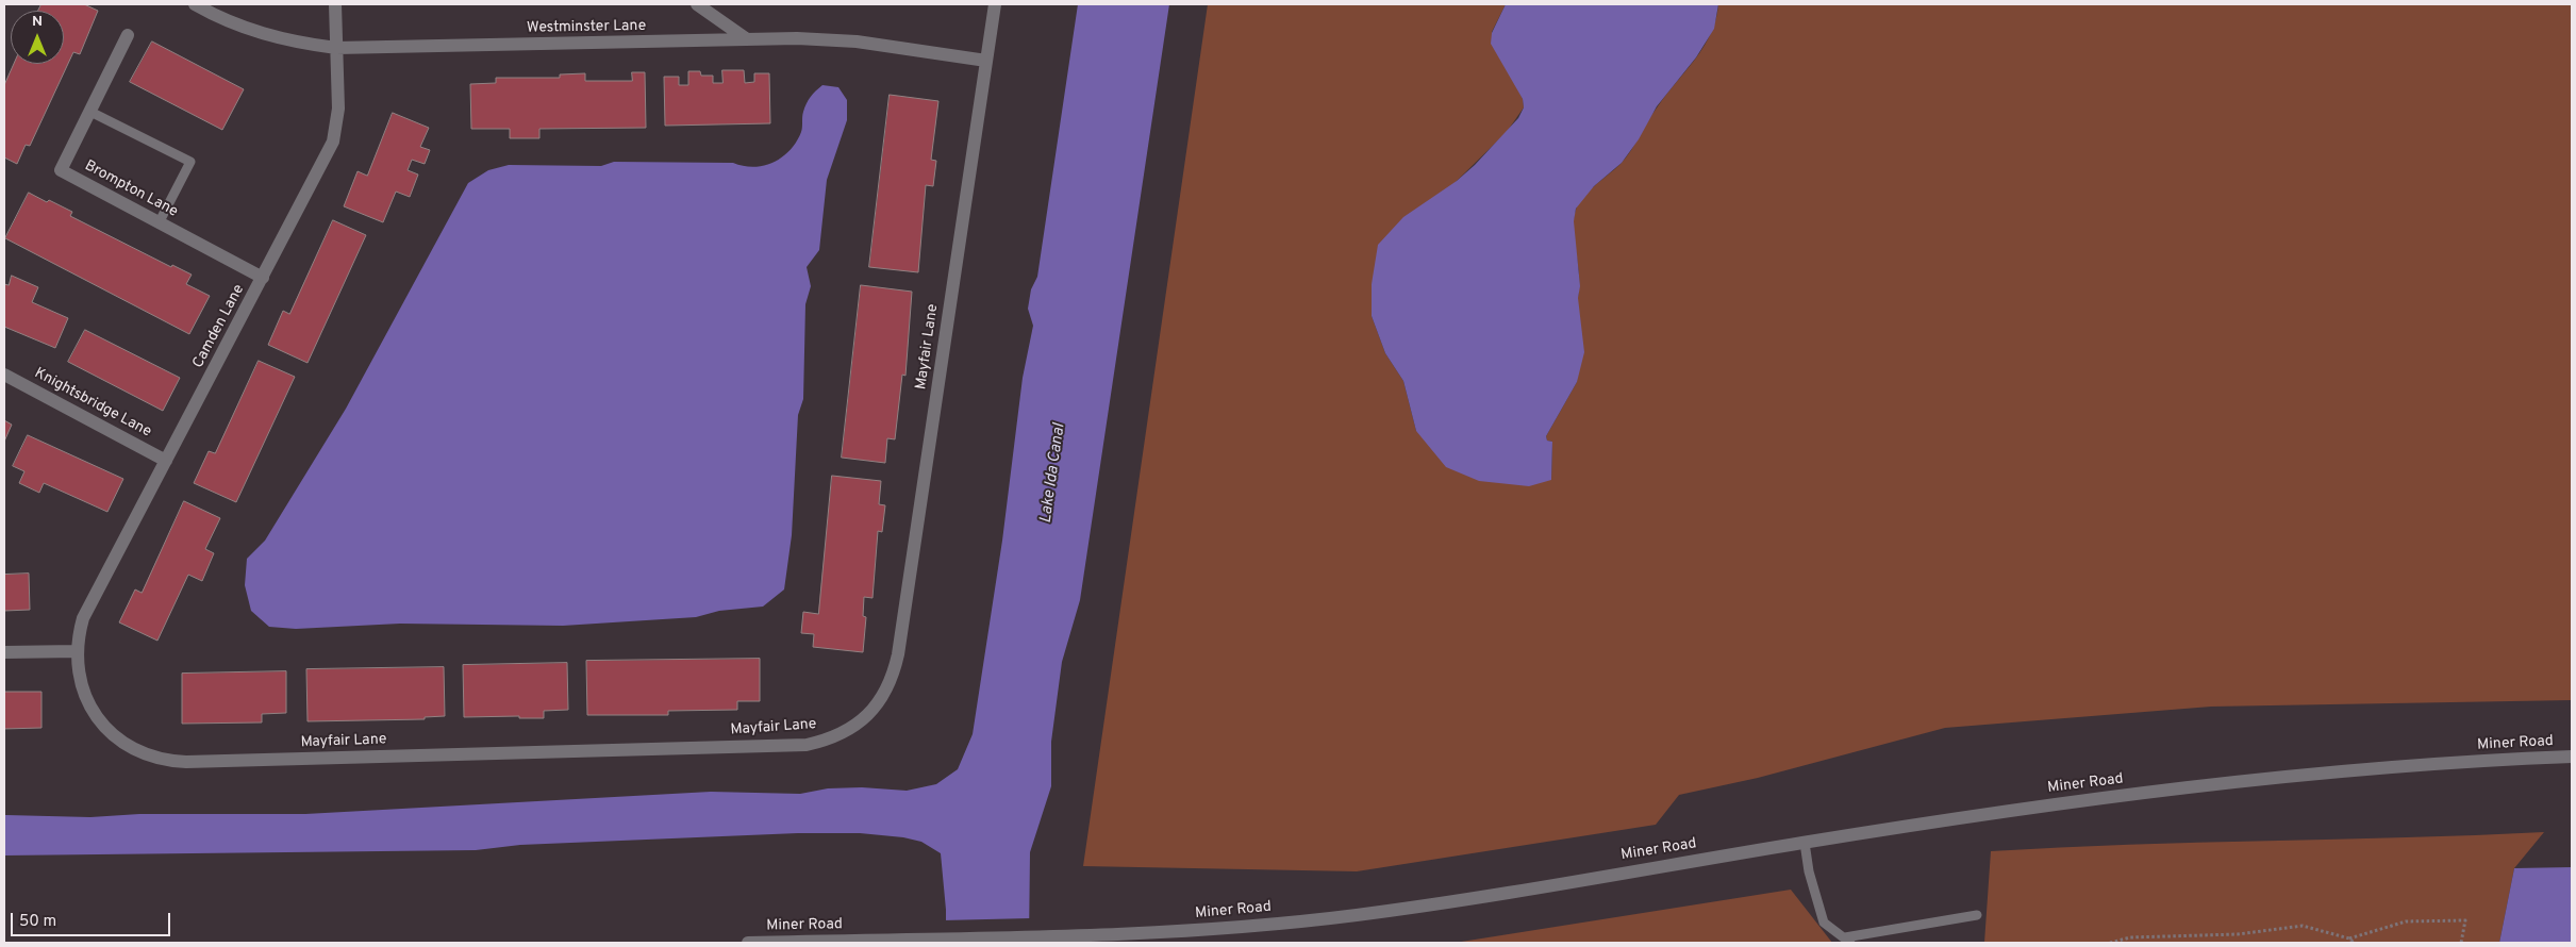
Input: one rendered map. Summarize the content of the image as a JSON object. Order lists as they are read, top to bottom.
{
  "streets": {
    "street": [
      "Westminster Lane",
      "Brompton Lane",
      "Camden Lane",
      "Mayfair Lane",
      "Knightsbridge Lane",
      "Miner Road"
    ]
  },
  "crossings": [
    ["Westminster Lane", "Camden Lane"],
    ["Westminster Lane", "Mayfair Lane"],
    ["Brompton Lane", "Camden Lane"],
    ["Camden Lane", "Mayfair Lane"],
    ["Camden Lane", "Knightsbridge Lane"]
  ],
  "water": ["Lake Ida Canal"],
  "scale_bar": "50 m",
  "north": "top"
}
